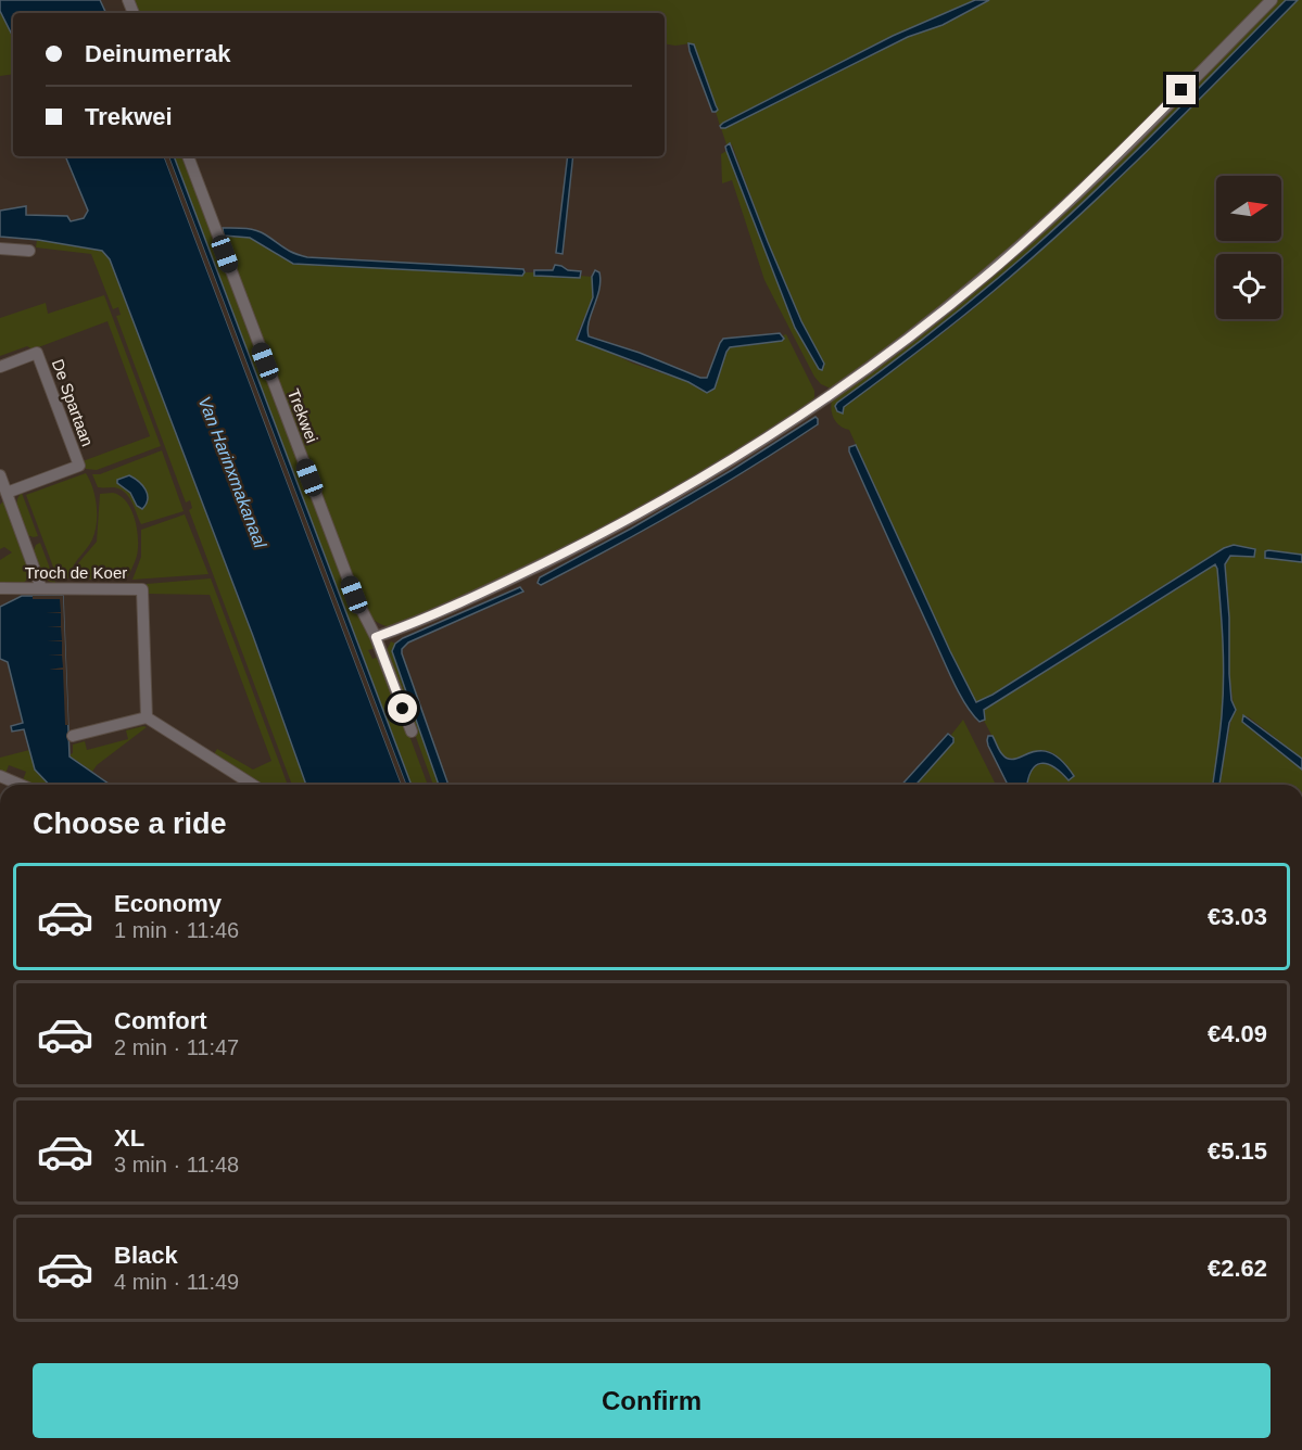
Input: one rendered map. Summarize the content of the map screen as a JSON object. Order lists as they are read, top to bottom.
{
  "streets": {
    "street": ["De Spartaan", "Trekwei", "Troch de Koer"]
  },
  "water": ["Van Harinxmakanaal"],
  "north": "right",
  "page": {
    "banner": ["Deinumerrak", "Trekwei"],
    "heading": "Choose a ride",
    "list": [
      {
        "name": "Economy",
        "note": "1 min · 11:46",
        "value": "€3.03"
      },
      {
        "name": "Comfort",
        "note": "2 min · 11:47",
        "value": "€4.09"
      },
      {
        "name": "XL",
        "note": "3 min · 11:48",
        "value": "€5.15"
      },
      {
        "name": "Black",
        "note": "4 min · 11:49",
        "value": "€2.62"
      }
    ],
    "buttons": "Confirm"
  }
}
